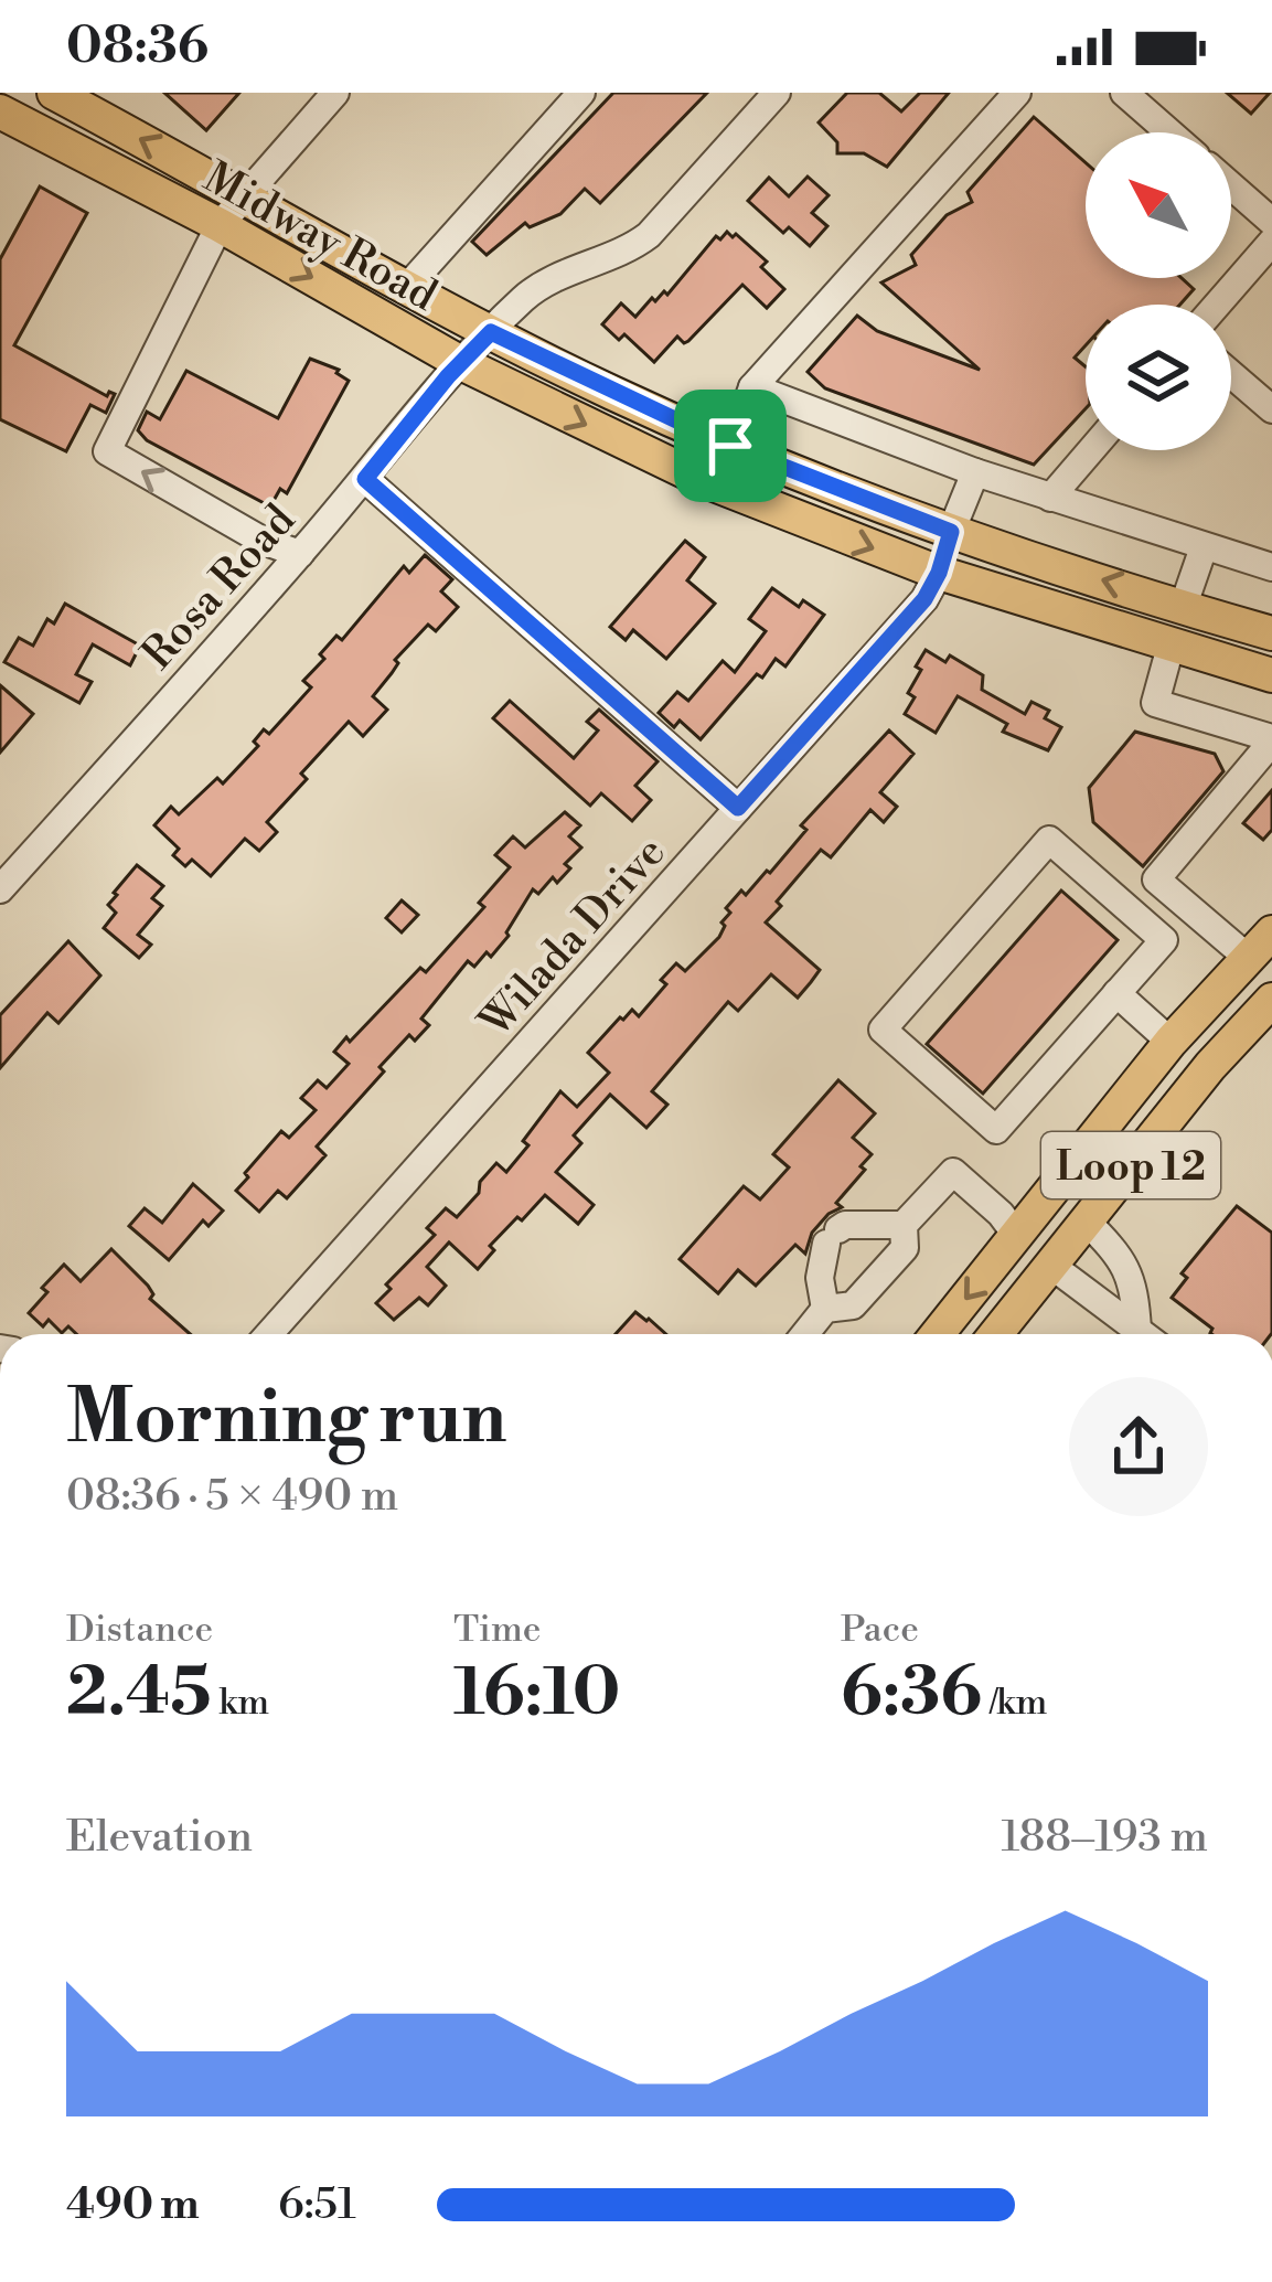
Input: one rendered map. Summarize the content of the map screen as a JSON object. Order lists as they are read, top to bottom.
{
  "streets": {
    "main road": ["Midway Road", "Loop 12"],
    "street": ["Rosa Road", "Wilada Drive"]
  },
  "crossings": [
    ["Midway Road", "Rosa Road"],
    ["Midway Road", "Wilada Drive"]
  ],
  "north": "top left",
  "page": {
    "status": "08:36",
    "heading": ["Morning run", "08:36 · 5 × 490 m"],
    "stats": [
      ["Distance", "2.45 km"],
      ["Time", "16:10"],
      ["Pace", "6:36 /km"]
    ],
    "chart": ["Elevation", "188–193 m"],
    "list": [
      {
        "name": "490 m",
        "note": "6:51"
      }
    ]
  }
}
